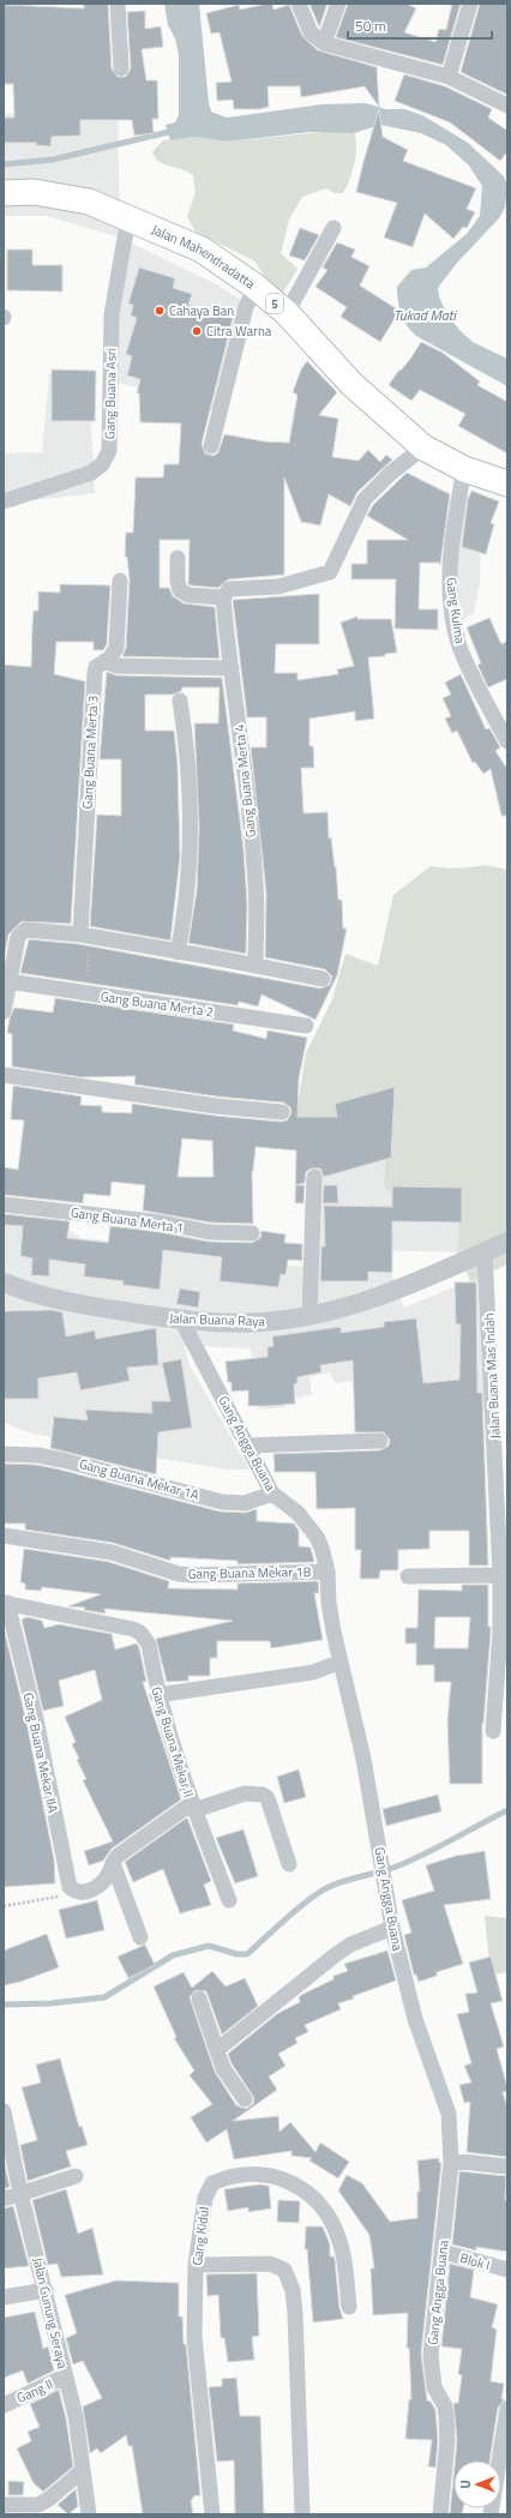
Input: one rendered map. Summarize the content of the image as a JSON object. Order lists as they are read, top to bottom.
{
  "streets": {
    "highway": ["Jalan Mahendradatta", "5"],
    "street": [
      "Gang Buana Asri",
      "Gang Kulma",
      "Gang Buana Merta 3",
      "Gang Buana Merta 4",
      "Gang Buana Merta 2",
      "Gang Buana Merta 1",
      "Jalan Buana Raya",
      "Jalan Buana Mas Indah",
      "Gang Angga Buana",
      "Gang Buana Mekar 1A",
      "Gang Buana Mekar 1B",
      "Gang Buana Mekar II",
      "Gang Buana Mekar IIA",
      "Gang Kidul",
      "Blok I",
      "Jalan Gunung Seraya",
      "Gang II"
    ]
  },
  "crossings": [
    ["Jalan Mahendradatta", "Gang Buana Asri"],
    ["Jalan Mahendradatta", "Gang Kulma"],
    ["Jalan Buana Raya", "Jalan Buana Mas Indah"],
    ["Jalan Buana Raya", "Gang Angga Buana"],
    ["Gang Angga Buana", "Gang Buana Mekar 1A"],
    ["Gang Angga Buana", "Gang Buana Mekar 1B"],
    ["Gang Angga Buana", "Blok I"],
    ["Gang Buana Mekar II", "Gang Buana Mekar IIA"],
    ["Jalan Gunung Seraya", "Gang II"]
  ],
  "water": ["Tukad Mati"],
  "places": ["Cahaya Ban", "Citra Warna"],
  "scale_bar": "50 m",
  "north": "left"
}
